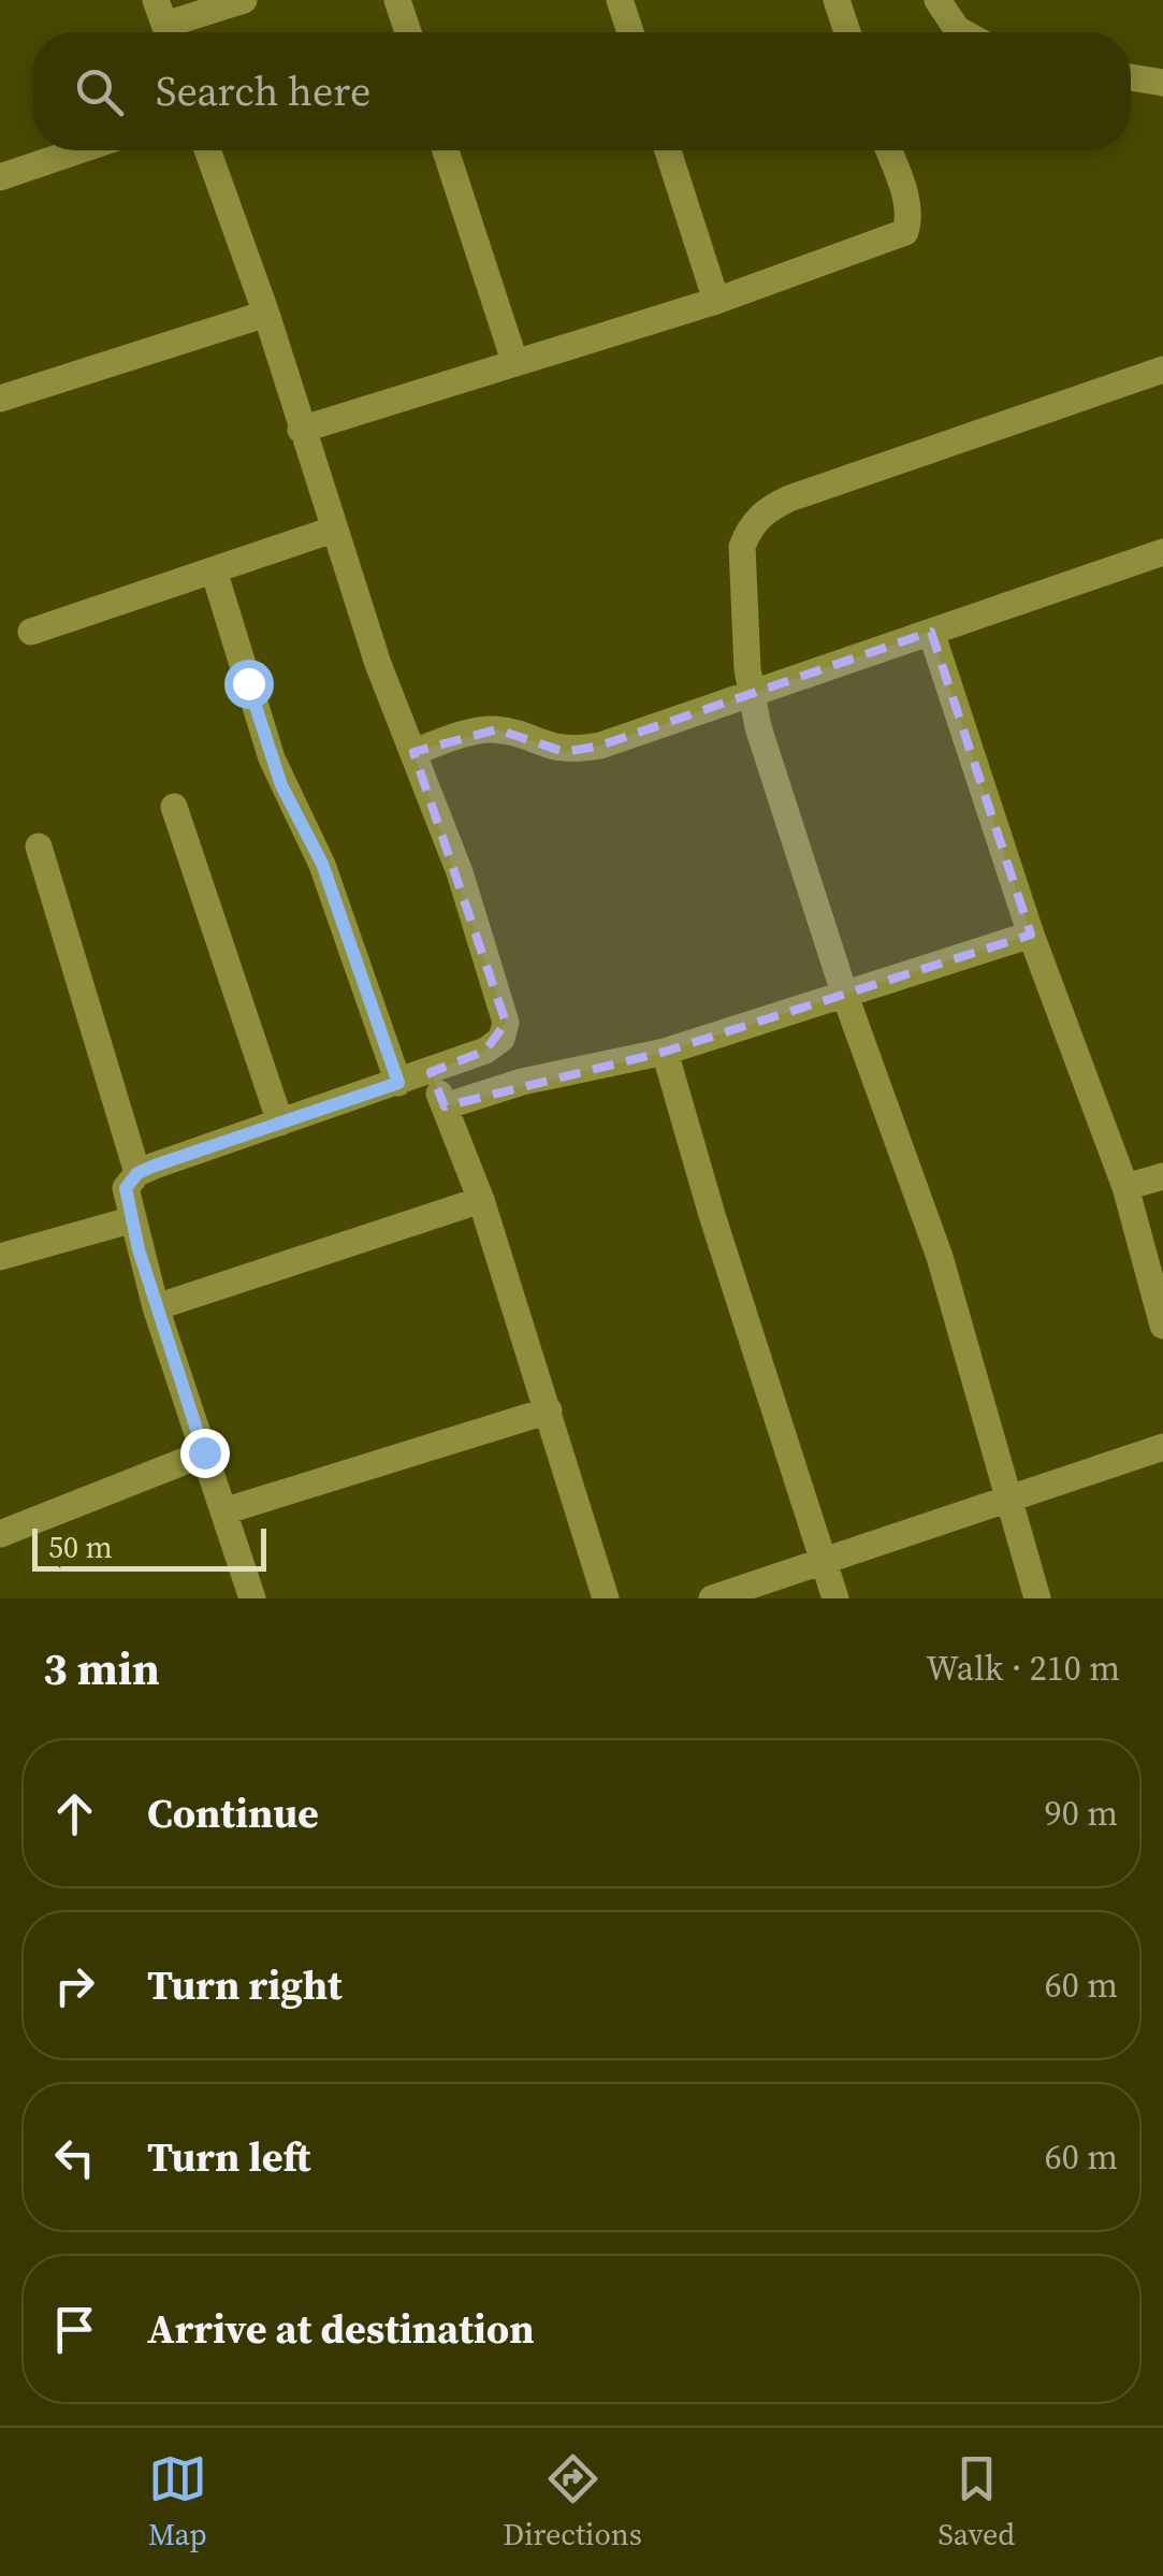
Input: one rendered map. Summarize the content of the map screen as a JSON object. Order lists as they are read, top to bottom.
{
  "scale_bar": "50 m",
  "page": {
    "search": "Search here",
    "scale": "50 m",
    "heading": ["3 min", "Walk · 210 m"],
    "list": [
      ["Continue", "90 m"],
      ["Turn right", "60 m"],
      ["Turn left", "60 m"],
      "Arrive at destination"
    ],
    "nav": ["Map", "Directions", "Saved"]
  }
}
